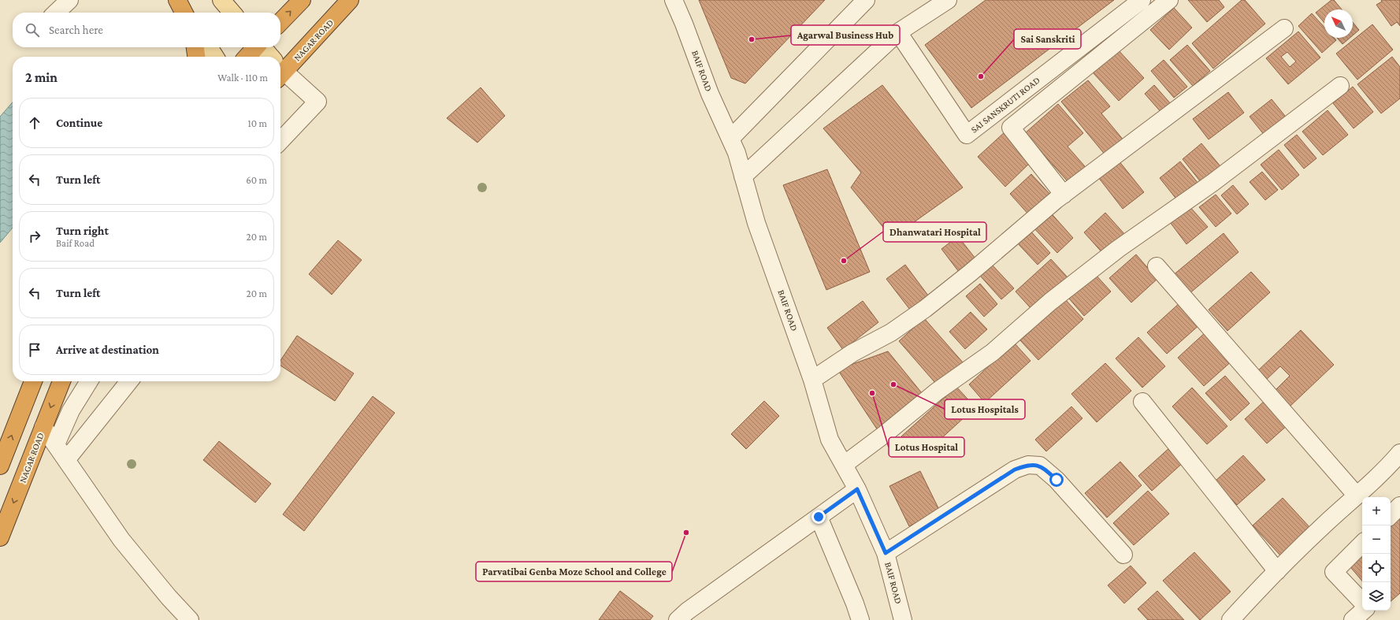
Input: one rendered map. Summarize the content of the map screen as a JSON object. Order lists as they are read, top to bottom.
{
  "streets": {
    "highway": ["NAGAR ROAD"],
    "street": ["BAIF ROAD", "SAI SANSKRUTI ROAD"]
  },
  "places": [
    "Agarwal Business Hub",
    "Sai Sanskriti",
    "Dhanwatari Hospital",
    "Lotus Hospitals",
    "Lotus Hospital",
    "Parvatibai Genba Moze School and College"
  ],
  "north": "top left",
  "page": {
    "search": "Search here",
    "heading": ["2 min", "Walk · 110 m"],
    "list": [
      ["Continue", "10 m"],
      ["Turn left", "60 m"],
      ["Turn right", "Baif Road", "20 m"],
      ["Turn left", "20 m"],
      "Arrive at destination"
    ],
    "map_buttons": ["+", "−"]
  }
}
